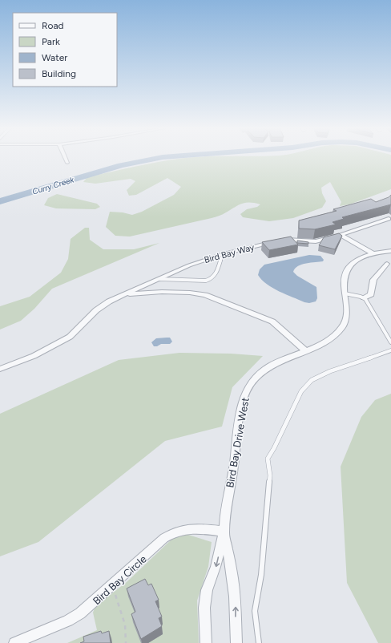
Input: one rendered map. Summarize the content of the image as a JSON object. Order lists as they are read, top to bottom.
{
  "streets": {
    "street": ["Bird Bay Way", "Bird Bay Drive West", "Bird Bay Circle"]
  },
  "crossings": [
    ["Bird Bay Way", "Bird Bay Drive West"],
    ["Bird Bay Drive West", "Bird Bay Circle"]
  ],
  "water": ["Curry Creek"],
  "legend": [
    "Road",
    "Park",
    "Water",
    "Building"
  ]
}
